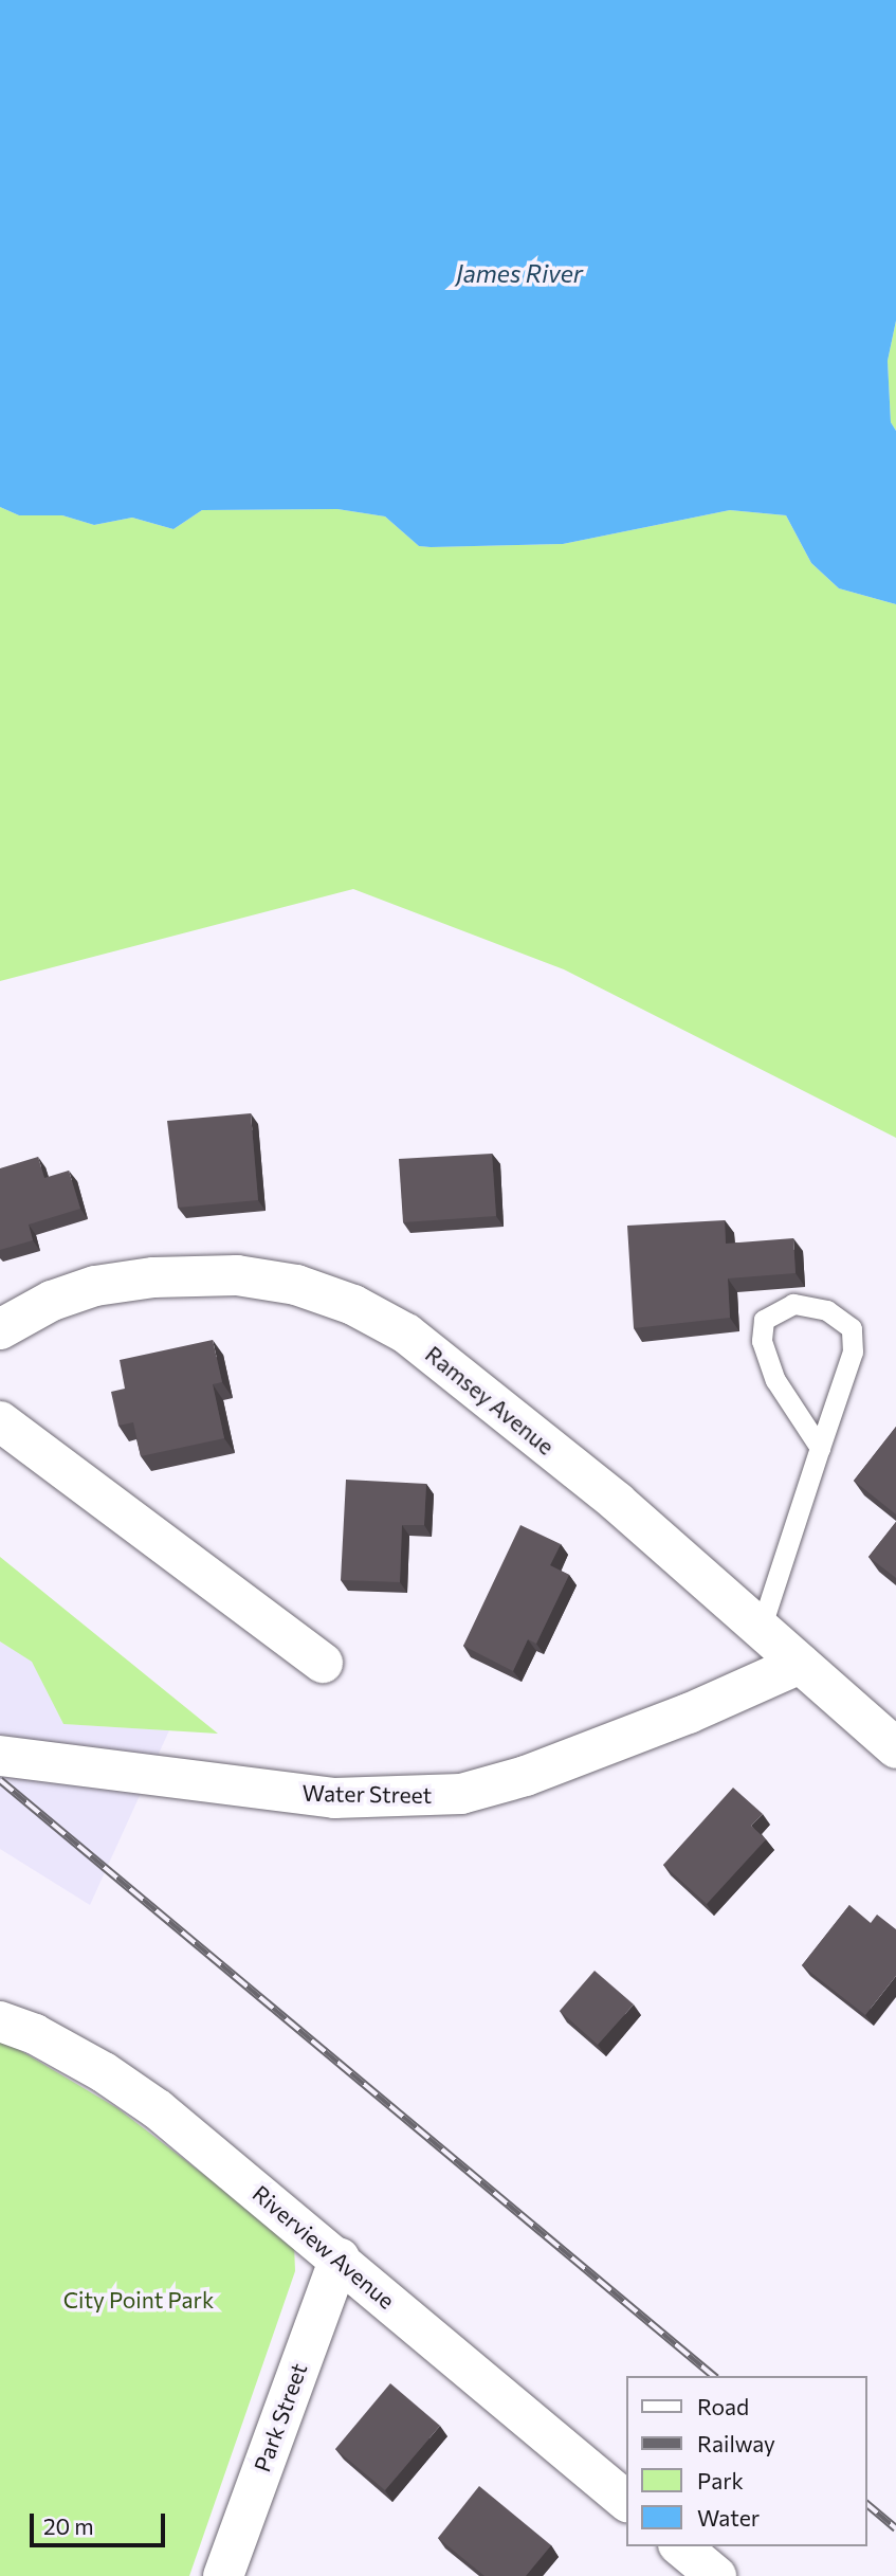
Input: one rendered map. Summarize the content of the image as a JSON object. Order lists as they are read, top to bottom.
{
  "streets": {
    "street": [
      "Ramsey Avenue",
      "Water Street",
      "Riverview Avenue",
      "Park Street"
    ]
  },
  "crossings": [
    ["Ramsey Avenue", "Water Street"],
    ["Riverview Avenue", "Park Street"]
  ],
  "water": ["James River"],
  "parks": ["City Point Park"],
  "legend": [
    "Road",
    "Railway",
    "Park",
    "Water"
  ],
  "scale_bar": "20 m"
}
